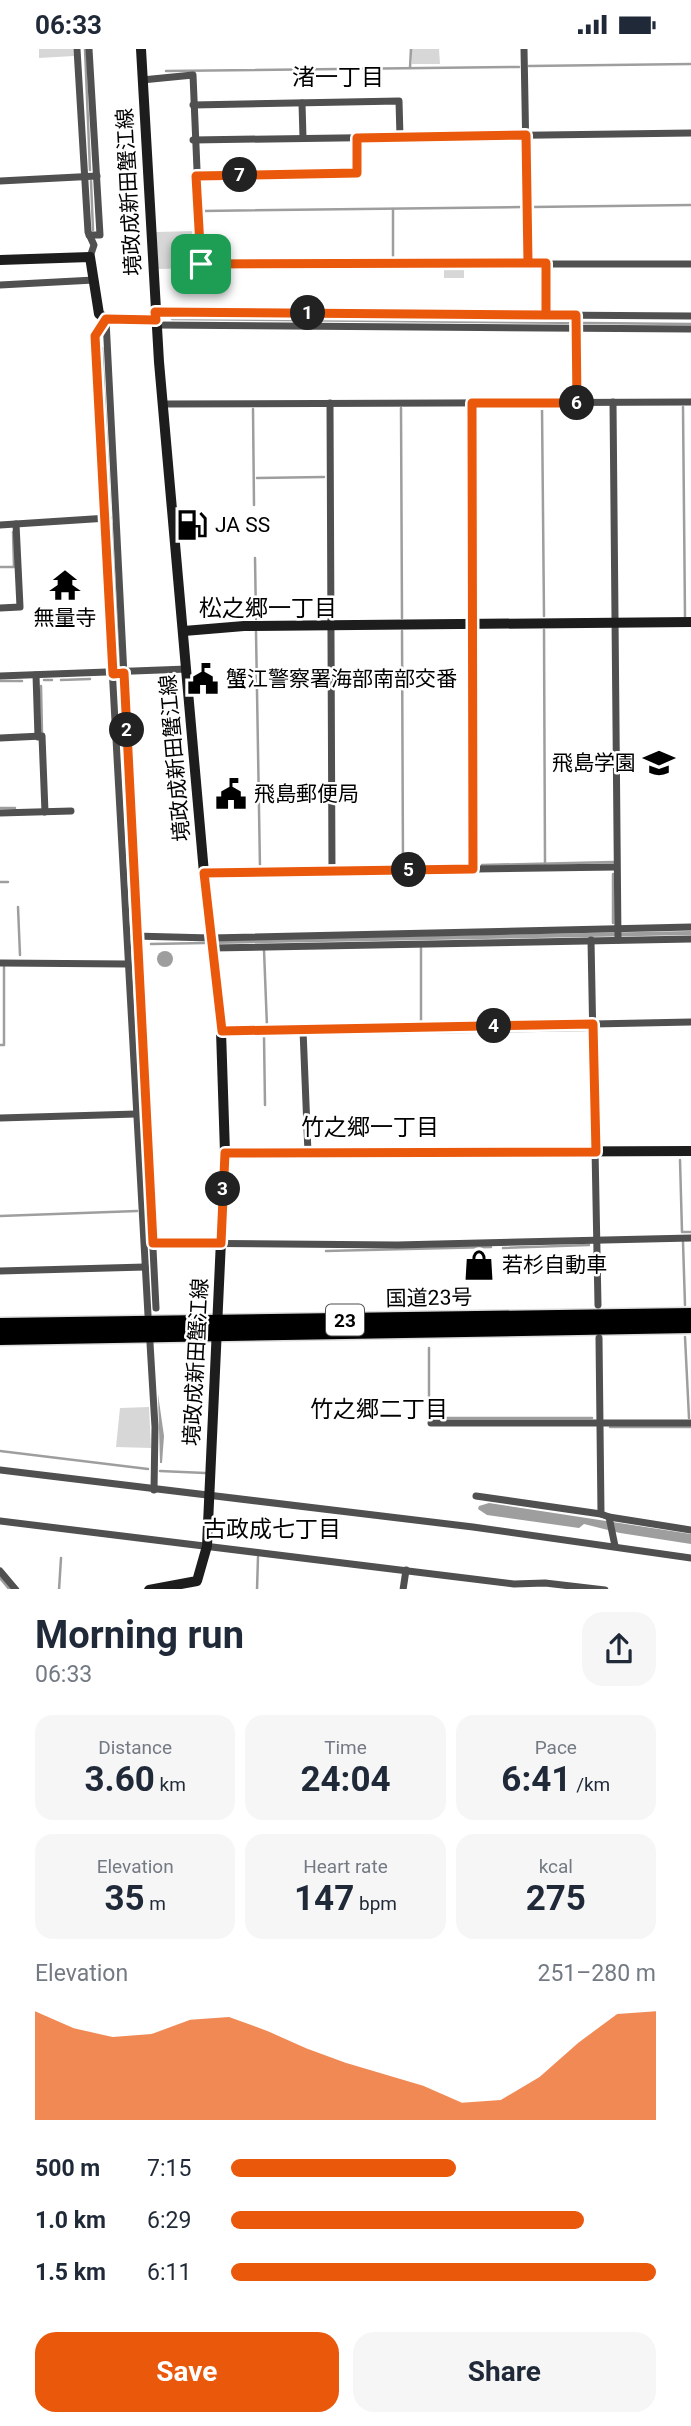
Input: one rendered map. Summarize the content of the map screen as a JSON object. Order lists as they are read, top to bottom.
{
  "streets": {
    "highway": ["国道23号", "23"],
    "main road": ["境政成新田蟹江線"]
  },
  "crossings": [
    ["境政成新田蟹江線", "国道23号"]
  ],
  "districts": [
    "渚一丁目",
    "松之郷一丁目",
    "竹之郷一丁目",
    "竹之郷二丁目",
    "古政成七丁目"
  ],
  "places": {
    "fuel station": ["JA SS"],
    "temple": ["無量寺"],
    "public building": ["蟹江警察署海部南部交番", "飛島郵便局"],
    "school or university": ["飛島学園"],
    "shop": ["若杉自動車"]
  },
  "page": {
    "status": "06:33",
    "pins": [
      "7",
      "1",
      "6",
      "2",
      "5",
      "4",
      "3"
    ],
    "heading": ["Morning run", "06:33"],
    "stats": [
      ["Distance", "3.60 km"],
      ["Time", "24:04"],
      ["Pace", "6:41 /km"],
      ["Elevation", "35 m"],
      ["Heart rate", "147 bpm"],
      ["kcal", "275"]
    ],
    "chart": ["Elevation", "251–280 m"],
    "list": [
      {
        "name": "500 m",
        "note": "7:15"
      },
      {
        "name": "1.0 km",
        "note": "6:29"
      },
      {
        "name": "1.5 km",
        "note": "6:11"
      }
    ],
    "buttons": ["Save", "Share"]
  }
}
